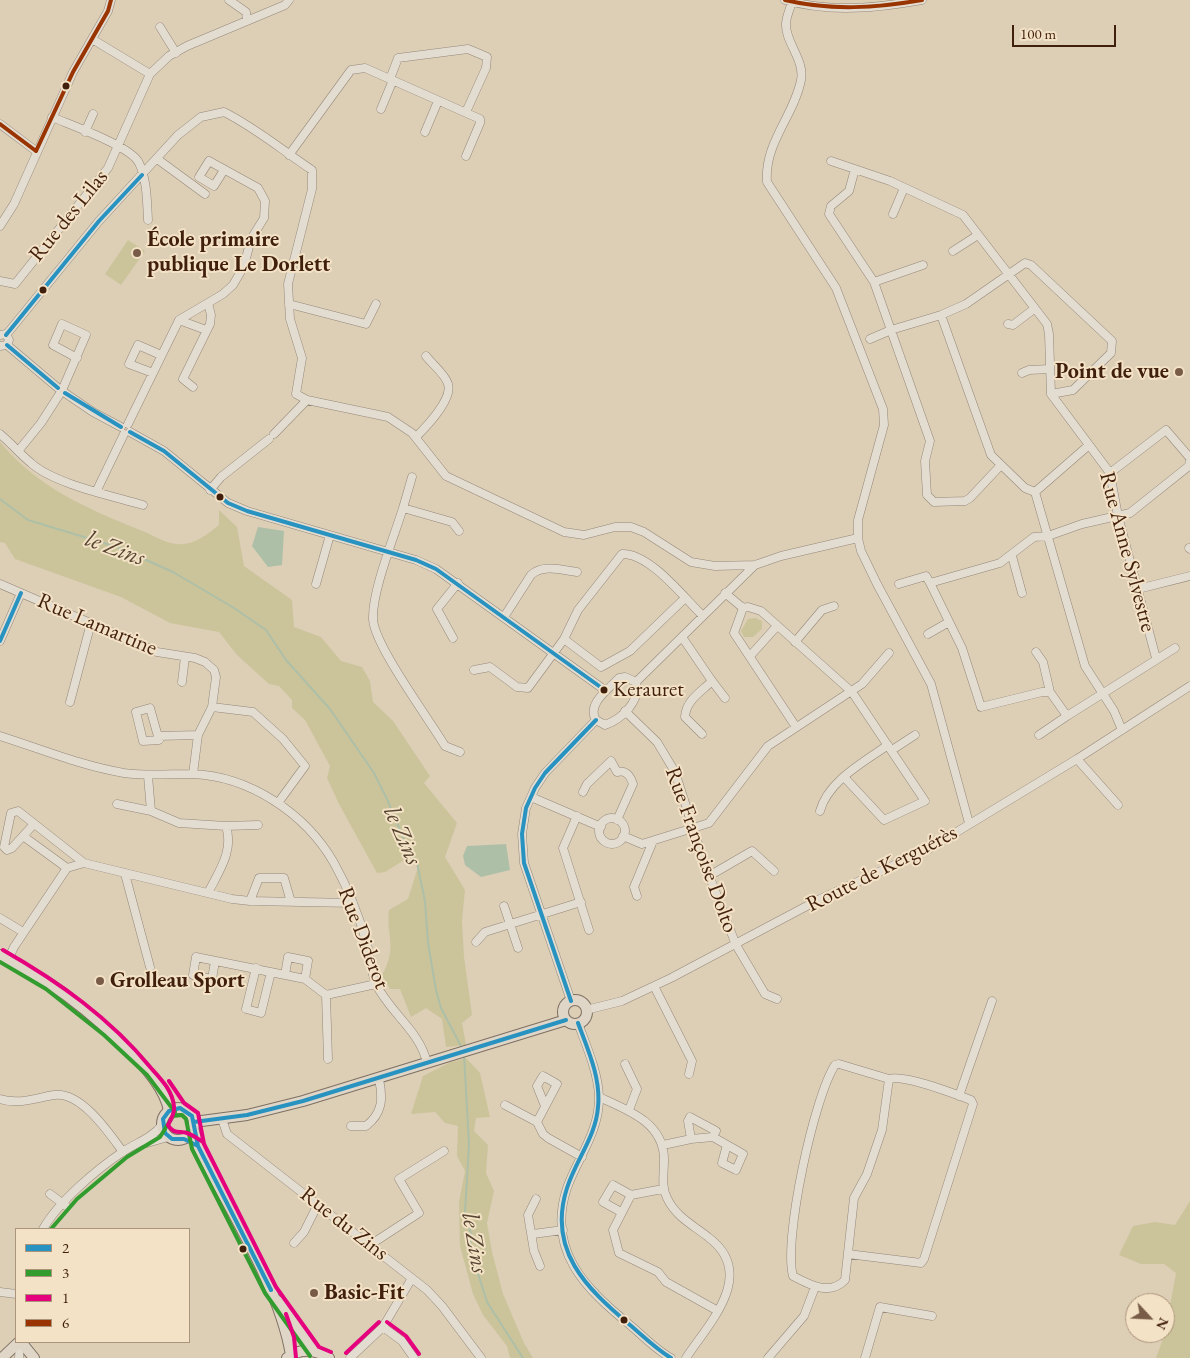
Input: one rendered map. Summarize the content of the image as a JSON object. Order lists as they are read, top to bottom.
{
  "streets": {
    "street": [
      "Rue des Lilas",
      "Rue Anne Sylvestre",
      "Rue Lamartine",
      "Rue Françoise Dolto",
      "Route de Kerguérès",
      "Rue Diderot",
      "Rue du Zins"
    ]
  },
  "crossings": [
    ["Rue Lamartine", "Rue Diderot"],
    ["Rue Françoise Dolto", "Route de Kerguérès"]
  ],
  "water": ["le Zins"],
  "places": [
    "École primaire publique Le Dorlett",
    "Point de vue",
    "Kerauret",
    "Grolleau Sport",
    "Basic-Fit"
  ],
  "lines": [
    "transit line 6",
    "transit line 2",
    "transit line 1",
    "transit line 3"
  ],
  "legend": [
    "2",
    "3",
    "1",
    "6"
  ],
  "scale_bar": "100 m",
  "north": "bottom right"
}
